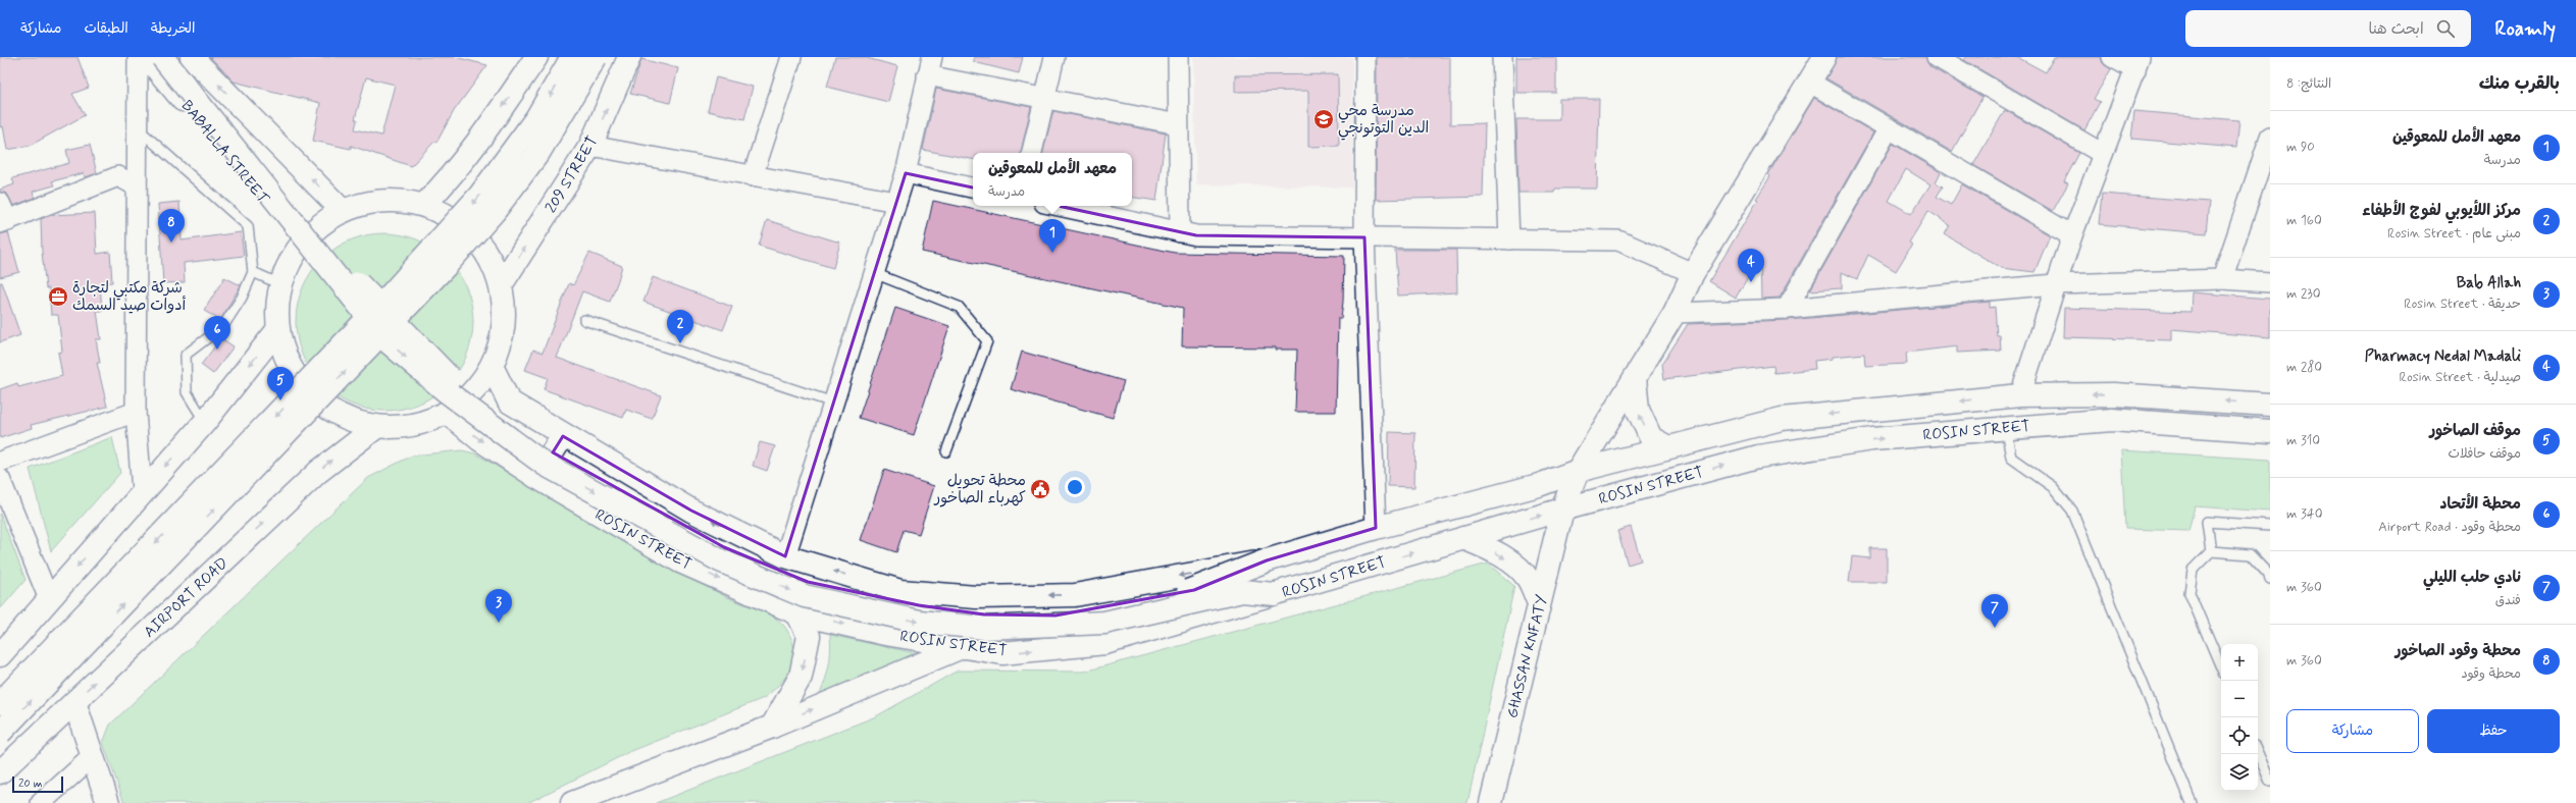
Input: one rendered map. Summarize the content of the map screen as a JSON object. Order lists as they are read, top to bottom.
{
  "streets": {
    "main road": [
      "BABALLA STREET",
      "209 STREET",
      "ROSIN STREET",
      "AIRPORT ROAD",
      "GHASSAN KNFATY"
    ]
  },
  "crossings": [
    ["ROSIN STREET", "GHASSAN KNFATY"]
  ],
  "places": {
    "school or university": ["مدرسة محي الدين التوتونجي"],
    "office": ["شركة مكتبي لتجارة أدوات صيد السمك"],
    "public building": ["محطة تحويل كهرباء الصاخور"]
  },
  "scale_bar": "20 m",
  "page": {
    "header": "Roamly",
    "search": "ابحث هنا",
    "nav": ["الخريطة", "الطبقات", "مشاركة"],
    "heading": ["بالقرب منك", "النتائج: 8"],
    "list": [
      {
        "mark": "1",
        "name": "معهد الأمل للمعوقين",
        "note": "مدرسة",
        "value": "90 m"
      },
      {
        "mark": "2",
        "name": "مركز اللأيوبي لفوج الأطفاء",
        "note": "مبنى عام · Rosin Street",
        "value": "160 m"
      },
      {
        "mark": "3",
        "name": "Bab Allah",
        "note": "حديقة · Rosin Street",
        "value": "230 m"
      },
      {
        "mark": "4",
        "name": "Pharmacy Nedal Madali",
        "note": "صيدلية · Rosin Street",
        "value": "280 m"
      },
      {
        "mark": "5",
        "name": "موقف الصاخور",
        "note": "موقف حافلات",
        "value": "310 m"
      },
      {
        "mark": "6",
        "name": "محطة الأتحاد",
        "note": "محطة وقود · Airport Road",
        "value": "340 m"
      },
      {
        "mark": "7",
        "name": "نادي حلب الليلي",
        "note": "فندق",
        "value": "360 m"
      },
      {
        "mark": "8",
        "name": "محطة وقود الصاخور",
        "note": "محطة وقود",
        "value": "360 m"
      }
    ],
    "popup": ["معهد الأمل للمعوقين", "مدرسة"],
    "pins": [
      "8",
      "1",
      "4",
      "2",
      "6",
      "5",
      "3",
      "7"
    ],
    "map_buttons": ["+", "−"],
    "buttons": ["حفظ", "مشاركة"],
    "scale": "20 m"
  }
}
